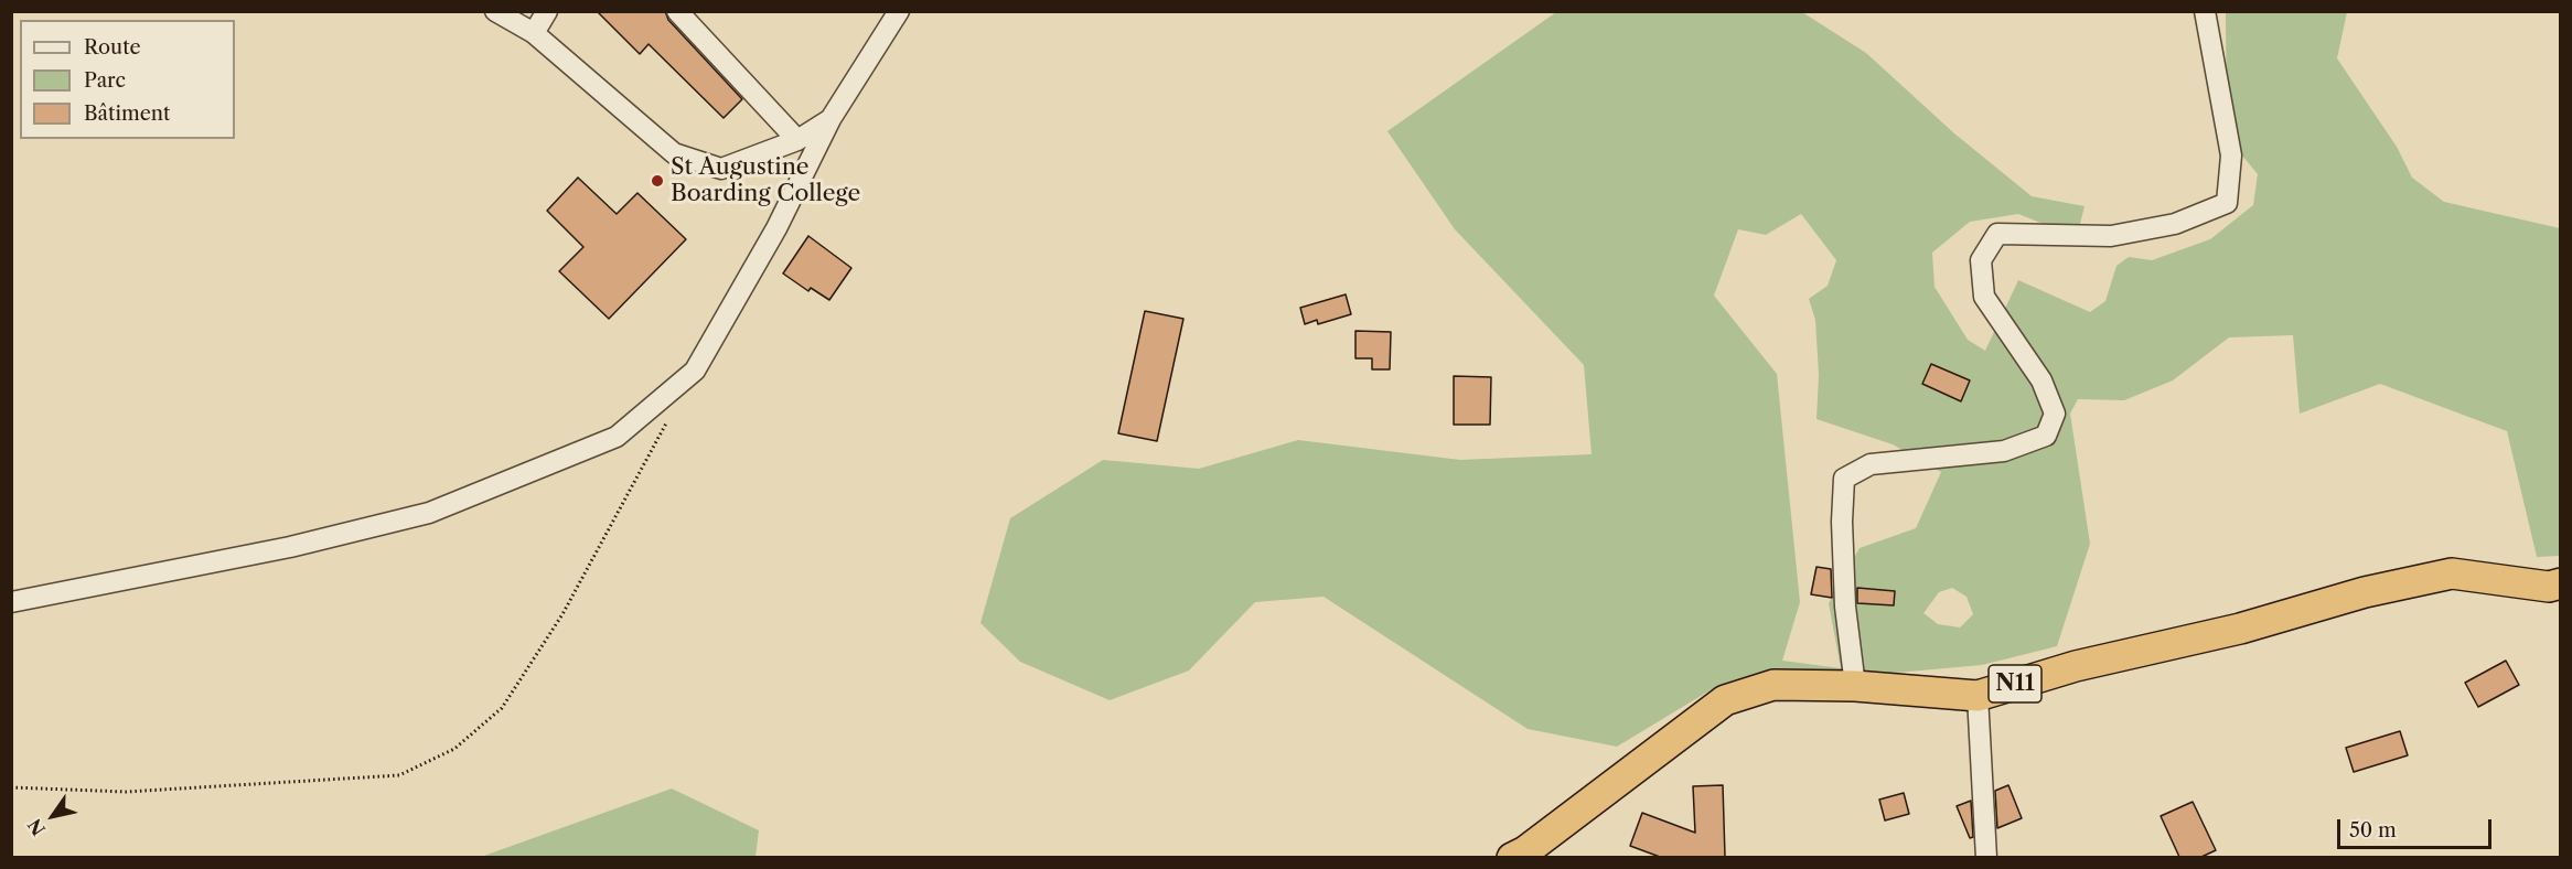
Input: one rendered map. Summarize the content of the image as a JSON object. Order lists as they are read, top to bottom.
{
  "streets": {
    "highway": ["N11"]
  },
  "places": ["St Augustine Boarding College"],
  "legend": ["Route", "Parc", "Bâtiment"],
  "scale_bar": "50 m",
  "north": "bottom left"
}
